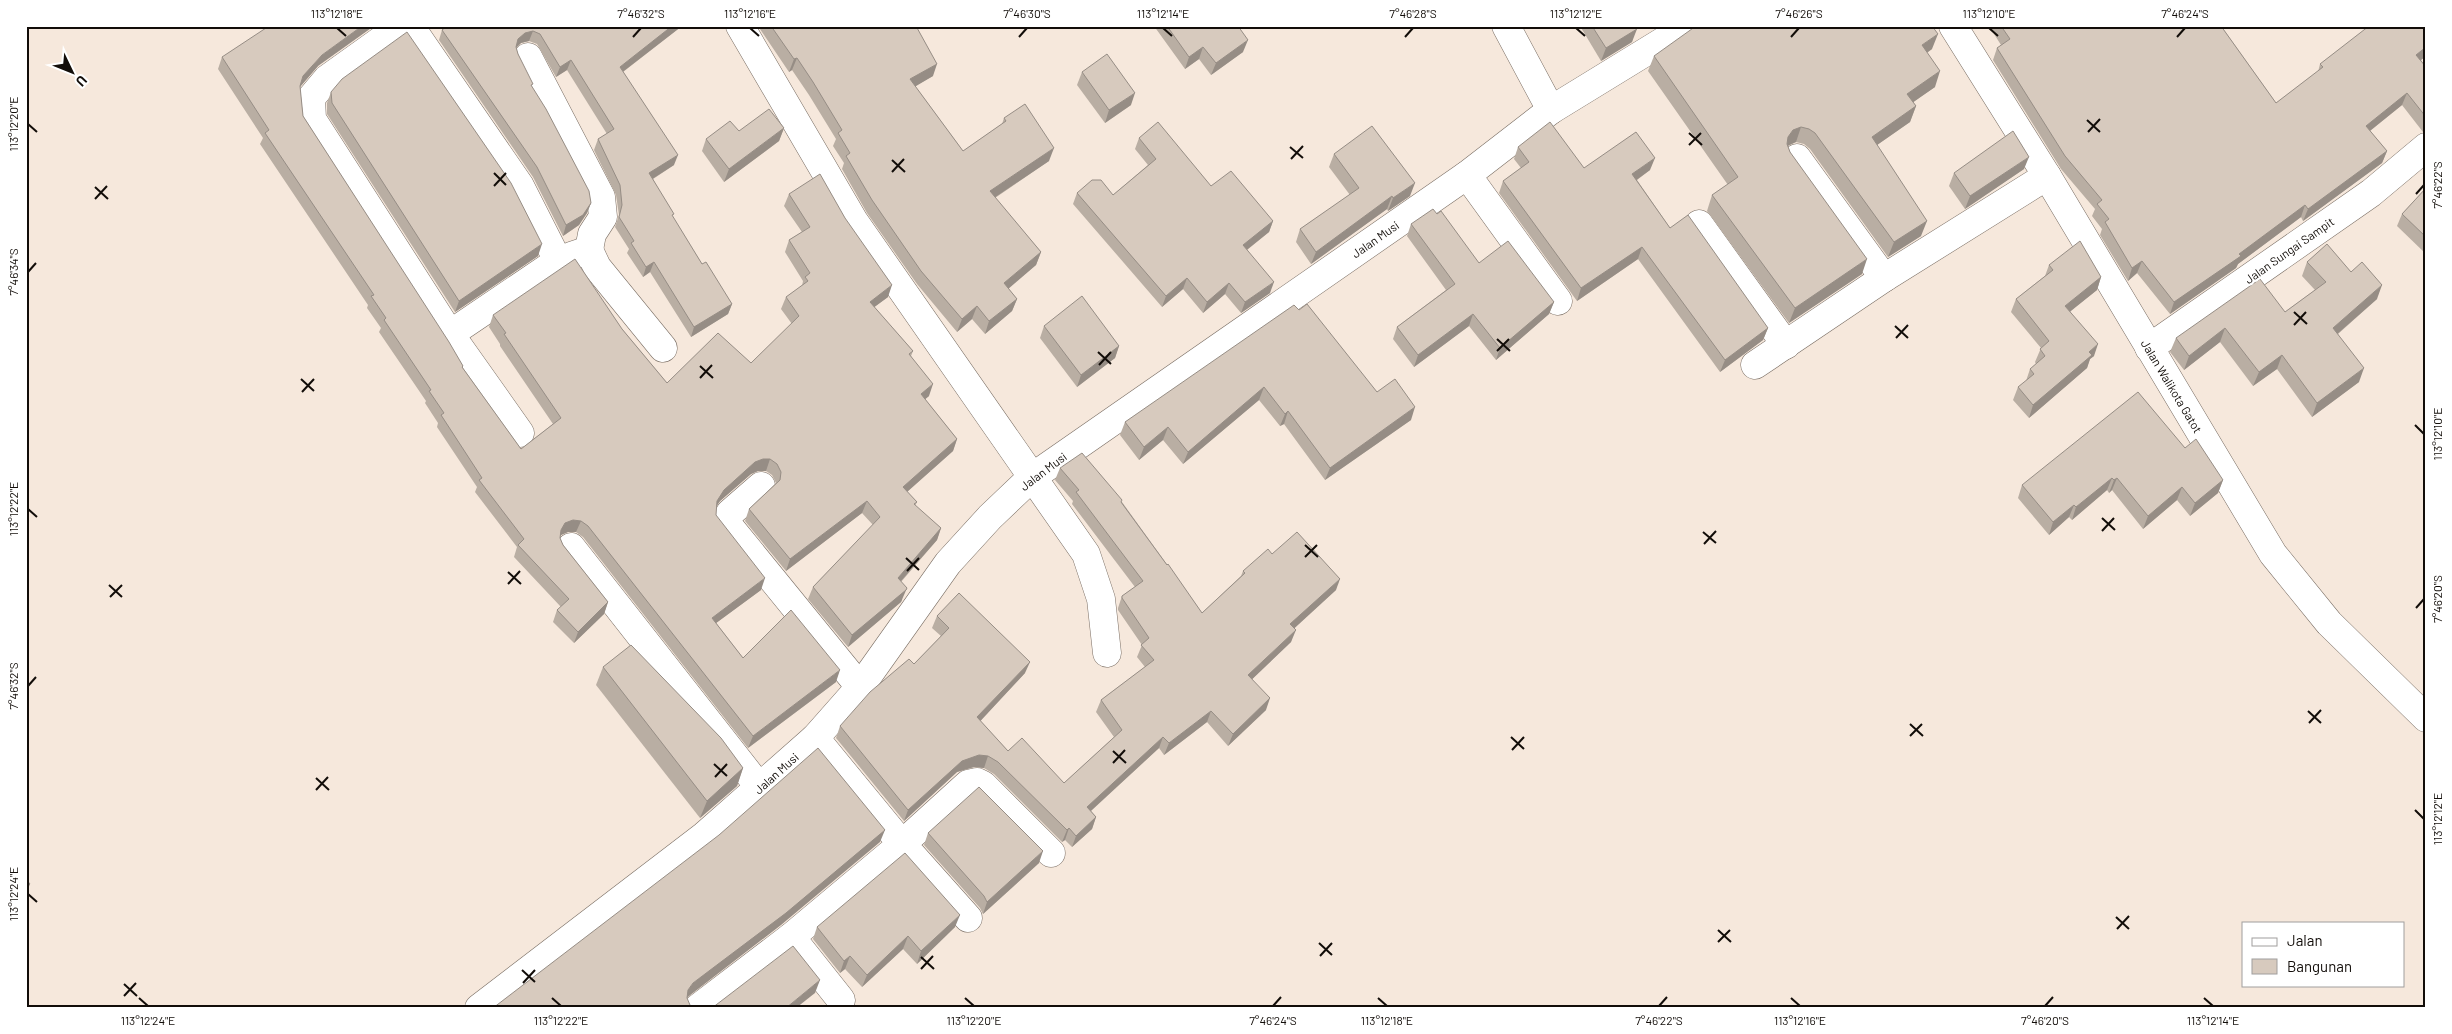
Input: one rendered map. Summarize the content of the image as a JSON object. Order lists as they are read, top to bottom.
{
  "streets": {
    "street": ["Jalan Musi", "Jalan Sungai Sampit", "Jalan Walikota Gatot"]
  },
  "crossings": [
    ["Jalan Sungai Sampit", "Jalan Walikota Gatot"]
  ],
  "legend": ["Jalan", "Bangunan"],
  "north": "bottom right",
  "coordinates": [
    "113°12'18\"E",
    "7°46'32\"S",
    "113°12'16\"E",
    "7°46'30\"S",
    "113°12'14\"E",
    "7°46'28\"S",
    "113°12'12\"E",
    "7°46'26\"S",
    "113°12'10\"E",
    "7°46'24\"S",
    "113°12'20\"E",
    "7°46'22\"S",
    "7°46'34\"S",
    "113°12'22\"E",
    "7°46'20\"S",
    "113°12'24\"E"
  ]
}
